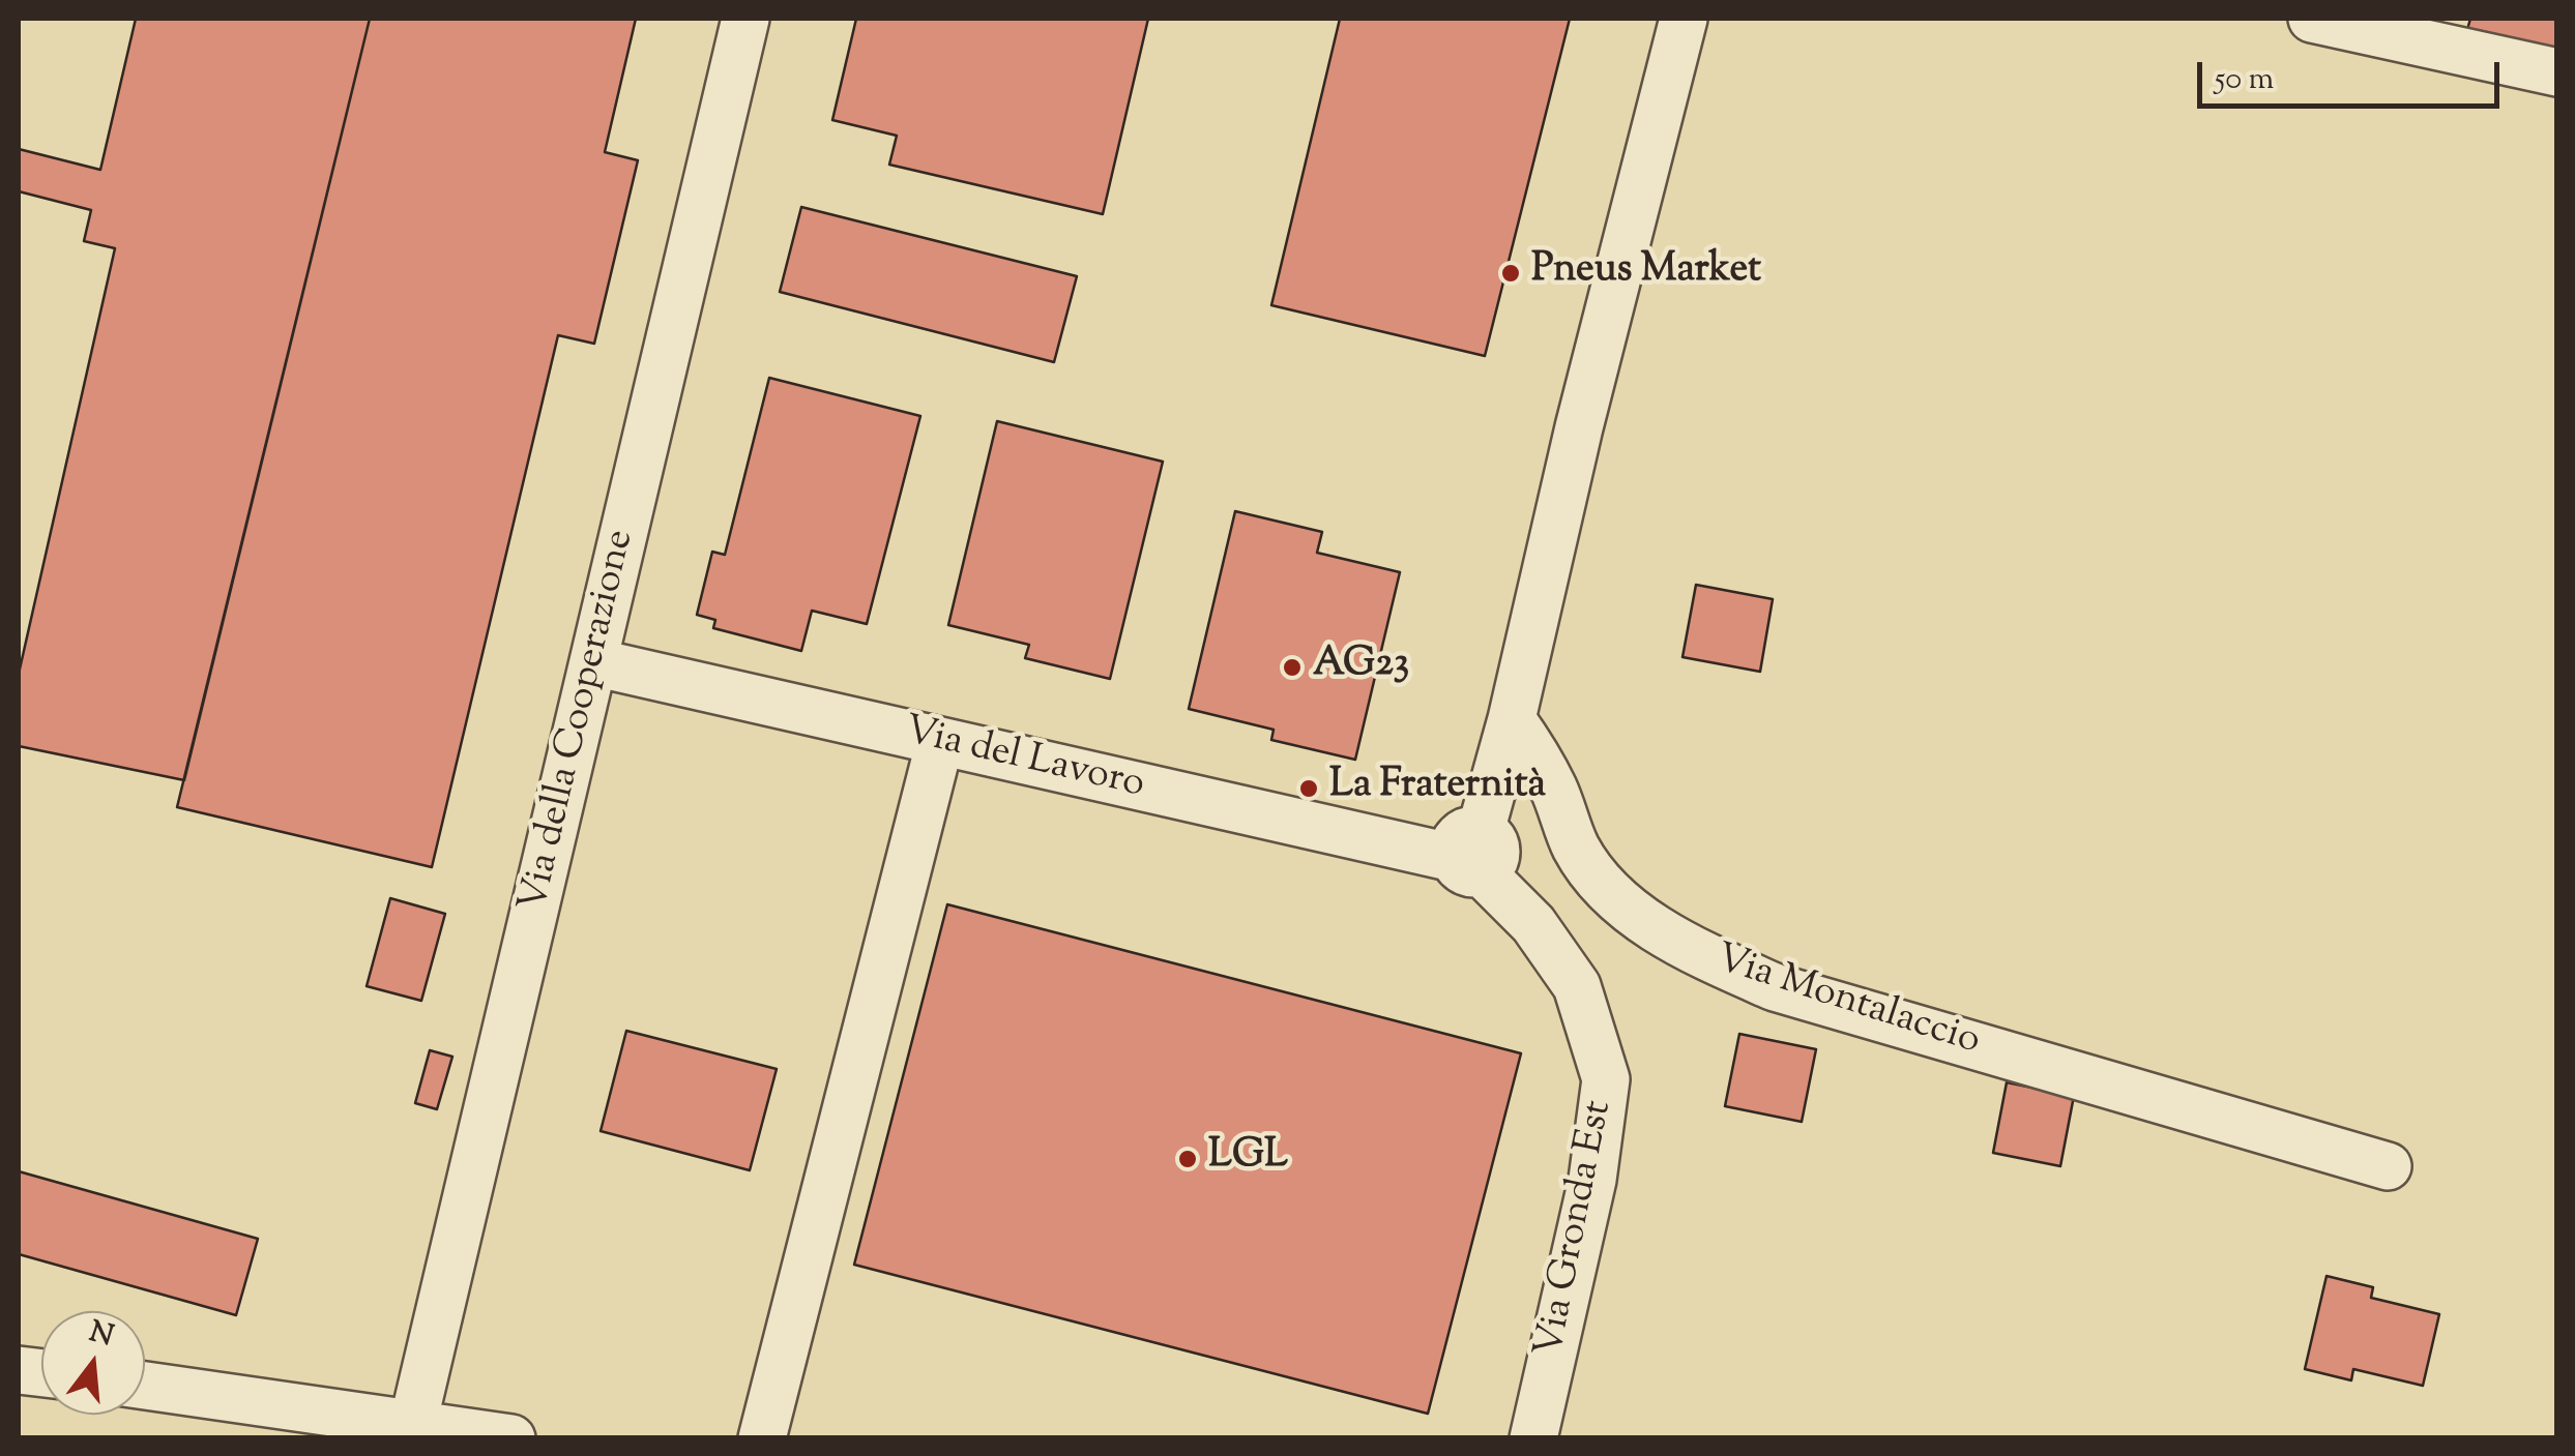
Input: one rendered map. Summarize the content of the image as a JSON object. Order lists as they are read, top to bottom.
{
  "streets": {
    "street": [
      "Via della Cooperazione",
      "Via del Lavoro",
      "Via Montalaccio",
      "Via Gronda Est"
    ]
  },
  "crossings": [
    ["Via della Cooperazione", "Via del Lavoro"],
    ["Via del Lavoro", "Via Gronda Est"]
  ],
  "places": [
    "Pneus Market",
    "AG23",
    "La Fraternità",
    "LGL"
  ],
  "scale_bar": "50 m",
  "north": "top"
}
